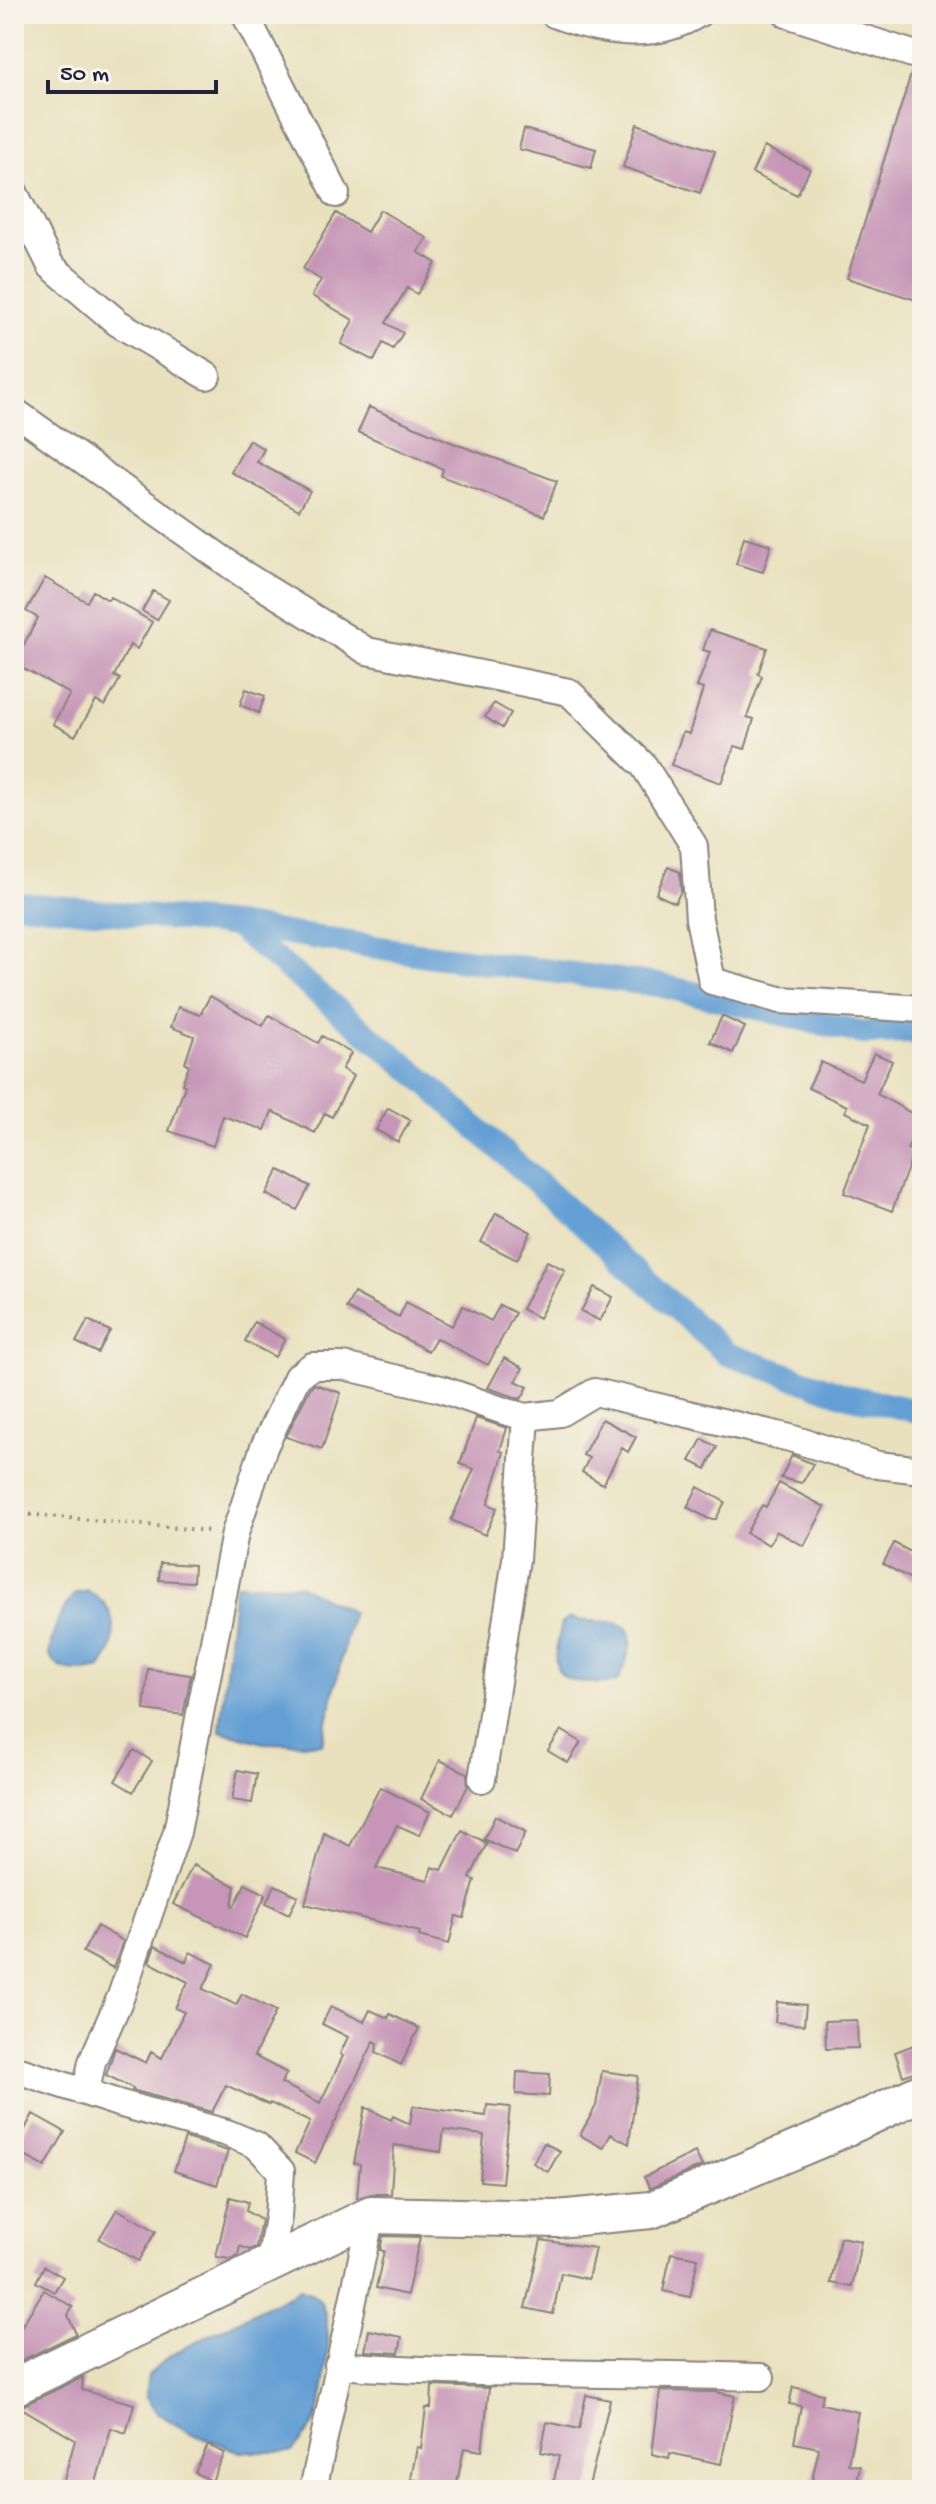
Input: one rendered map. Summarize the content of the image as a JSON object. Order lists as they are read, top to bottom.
{
  "scale_bar": "50 m"
}
